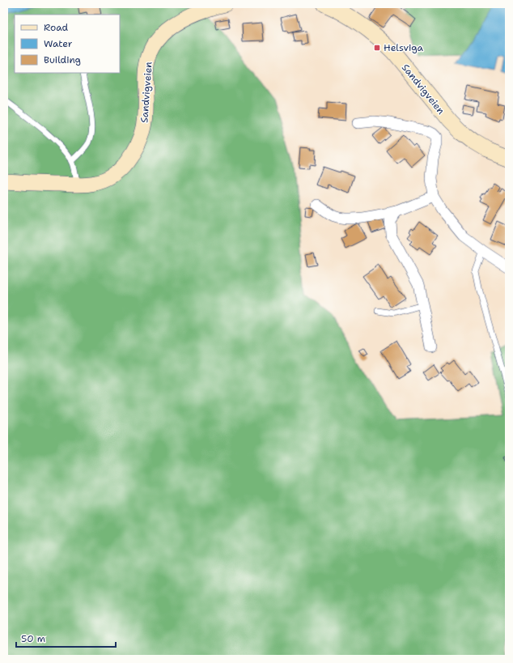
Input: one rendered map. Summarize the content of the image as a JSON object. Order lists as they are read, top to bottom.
{
  "streets": {
    "main road": ["Sandvigveien"]
  },
  "places": {
    "transit": ["Helsviga"]
  },
  "legend": ["Road", "Water", "Building"],
  "scale_bar": "50 m"
}
